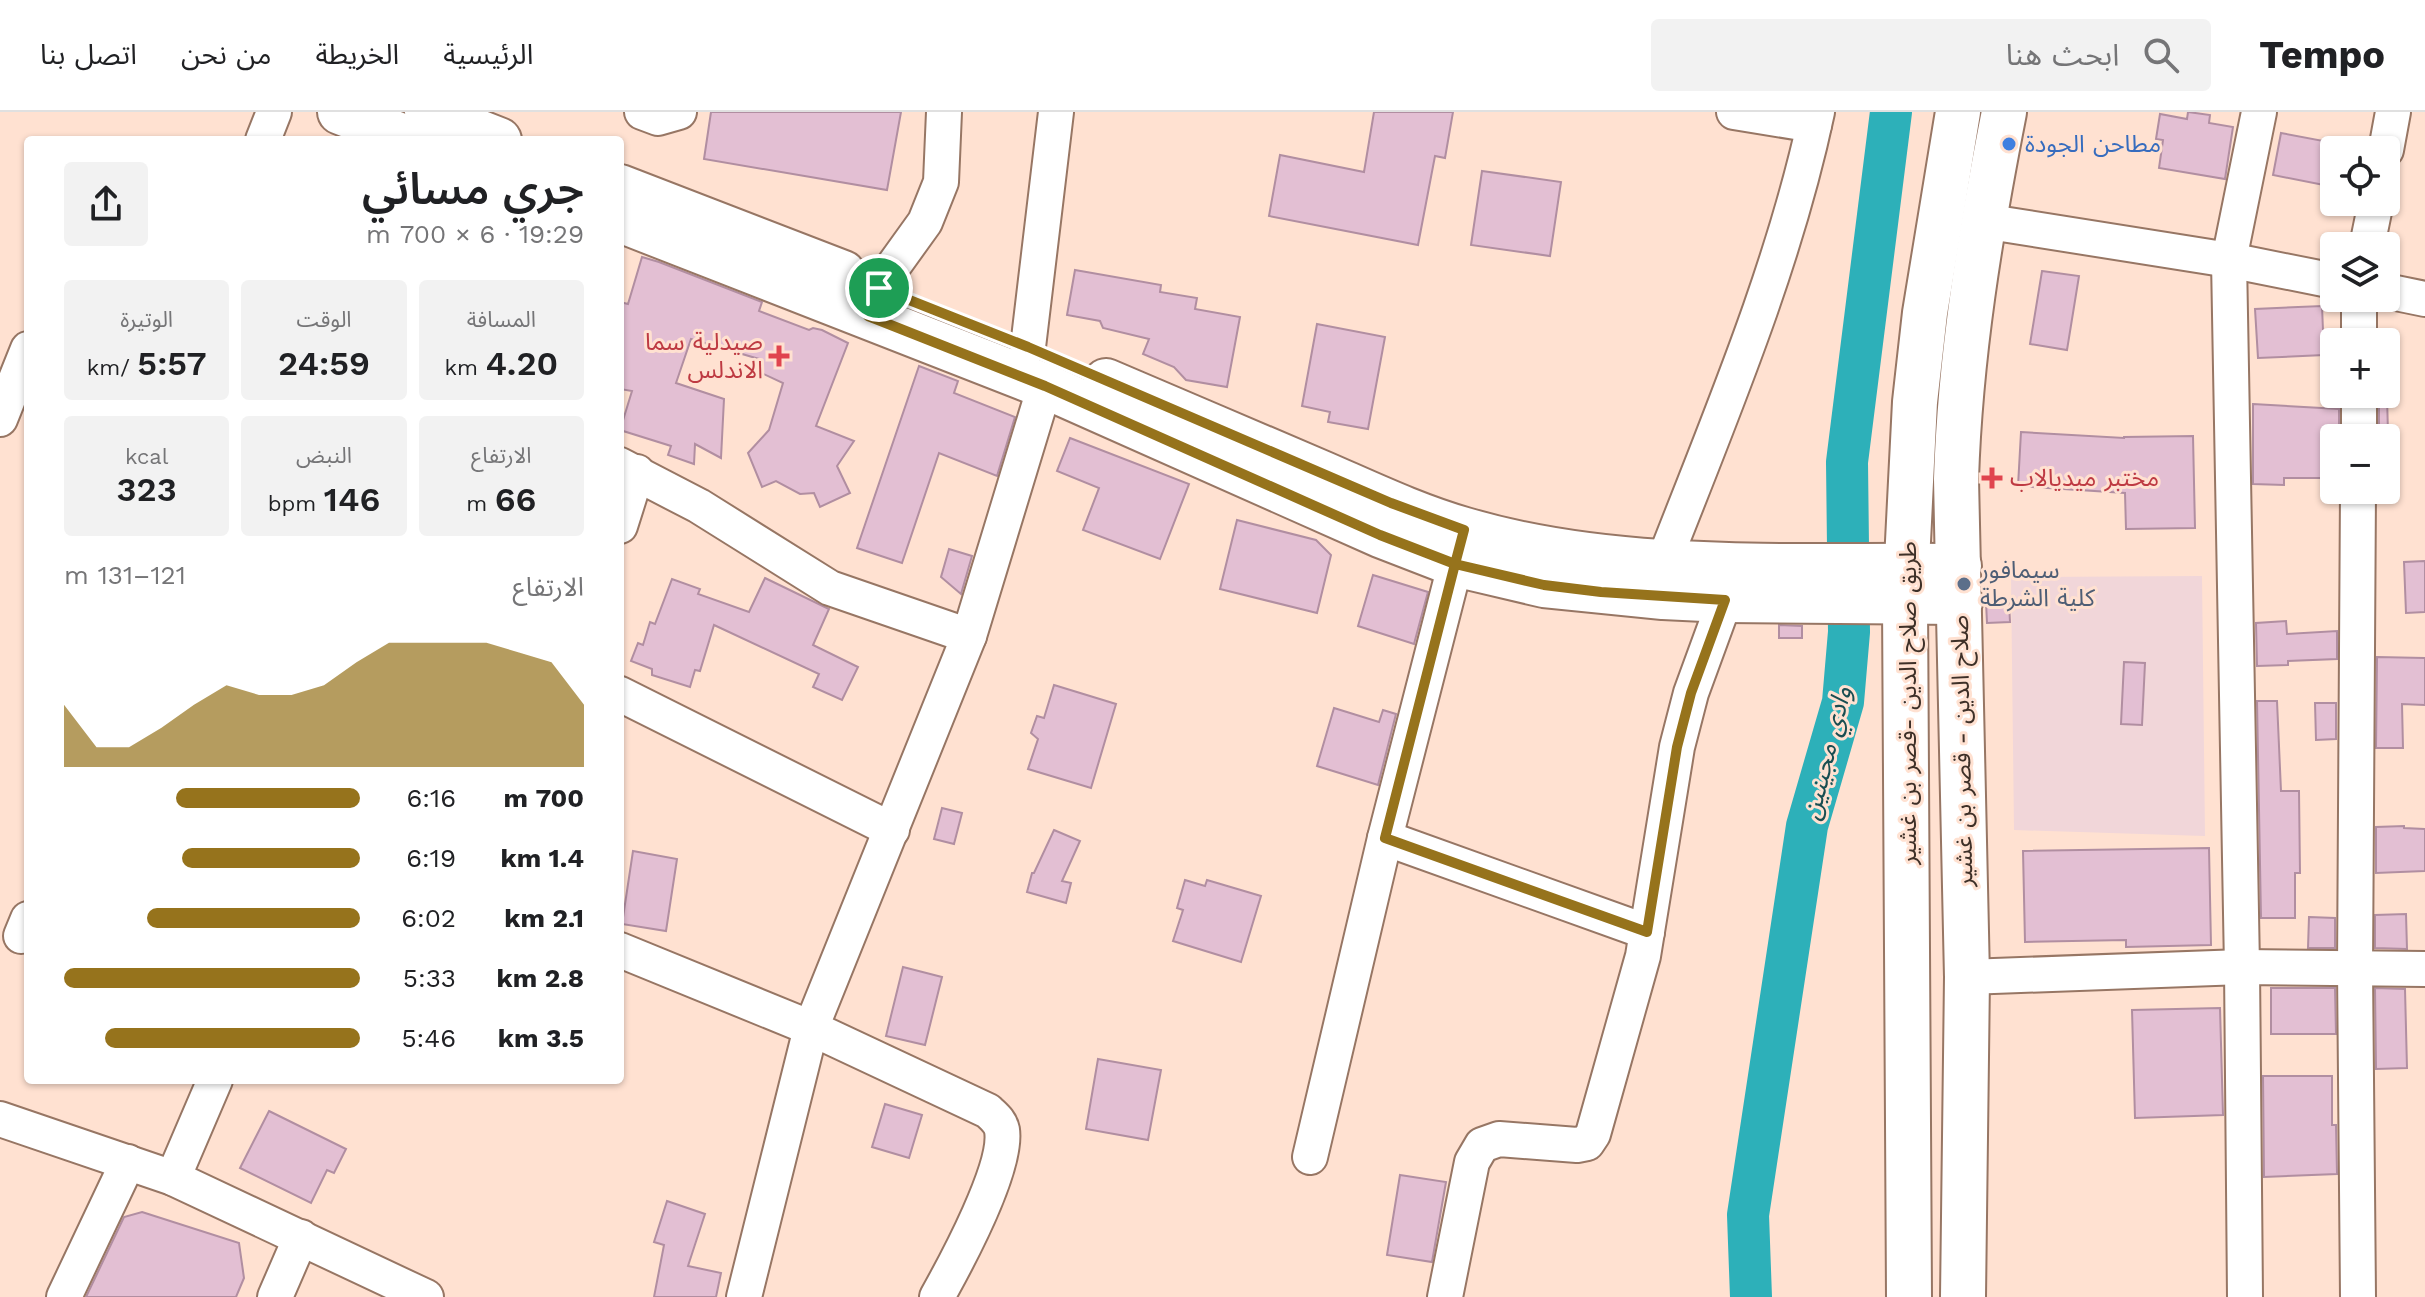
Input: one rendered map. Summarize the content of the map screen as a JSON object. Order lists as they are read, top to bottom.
{
  "streets": {
    "main road": ["طريق صلاح الدين -قصر بن غشير", "صلاح الدين - قصر بن غشير"]
  },
  "water": ["وادي مجينين"],
  "places": {
    "other": ["مطاحن الجودة", "سيمافور كلية الشرطة"],
    "health": ["صيدلية سما الاندلس", "مختبر ميديالاب"]
  },
  "page": {
    "header": "Tempo",
    "search": "ابحث هنا",
    "nav": [
      "الرئيسية",
      "الخريطة",
      "من نحن",
      "اتصل بنا"
    ],
    "map_buttons": ["+", "−"],
    "heading": ["جري مسائي", "19:29 · 6 × 700 m"],
    "stats": [
      ["المسافة", "4.20 km"],
      ["الوقت", "24:59"],
      ["الوتيرة", "5:57 /km"],
      ["الارتفاع", "66 m"],
      ["النبض", "146 bpm"],
      ["kcal", "323"]
    ],
    "chart": ["الارتفاع", "121–131 m"],
    "list": [
      {
        "name": "700 m",
        "note": "6:16"
      },
      {
        "name": "1.4 km",
        "note": "6:19"
      },
      {
        "name": "2.1 km",
        "note": "6:02"
      },
      {
        "name": "2.8 km",
        "note": "5:33"
      },
      {
        "name": "3.5 km",
        "note": "5:46"
      }
    ]
  }
}
